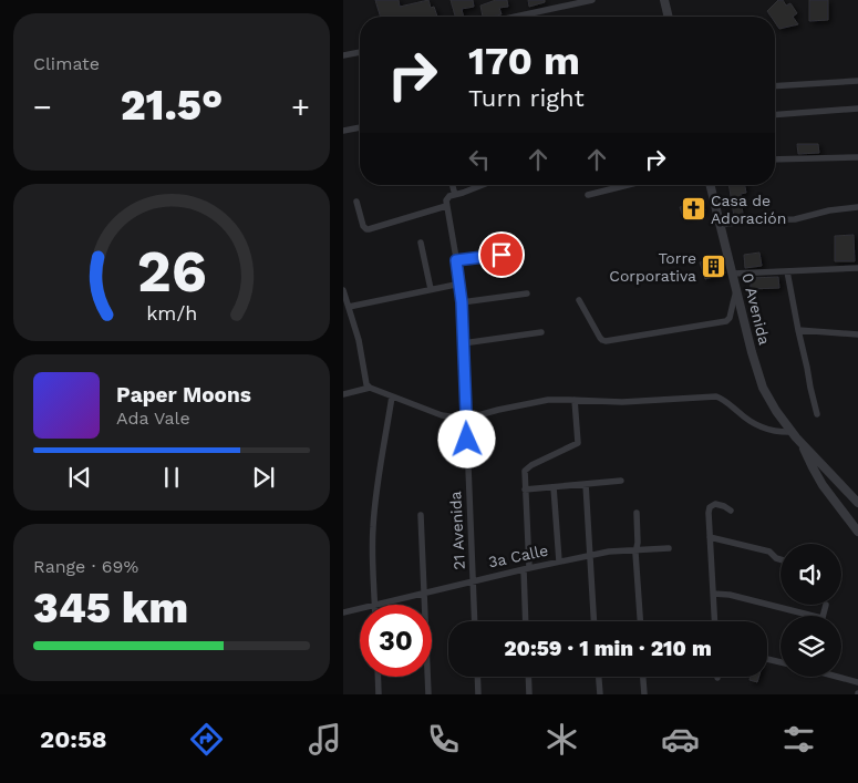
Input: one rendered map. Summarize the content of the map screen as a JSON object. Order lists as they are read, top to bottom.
{
  "streets": {
    "street": ["0 Avenida", "21 Avenida", "3a Calle"]
  },
  "crossings": [
    ["21 Avenida", "3a Calle"]
  ],
  "places": {
    "church": ["Casa de Adoración"],
    "building": ["Torre Corporativa"]
  },
  "page": {
    "tile": [
      "Climate",
      ["Range · 69%", "345 km"]
    ],
    "turn": ["170 m", "Turn right"],
    "heat": ["−", "21.5°", "+"],
    "song": ["Paper Moons", "Ada Vale"],
    "limit": "30",
    "trip": "20:59 · 1 min · 210 m",
    "tabs": "20:58",
    "gauge": ["26", "km/h"]
  }
}
